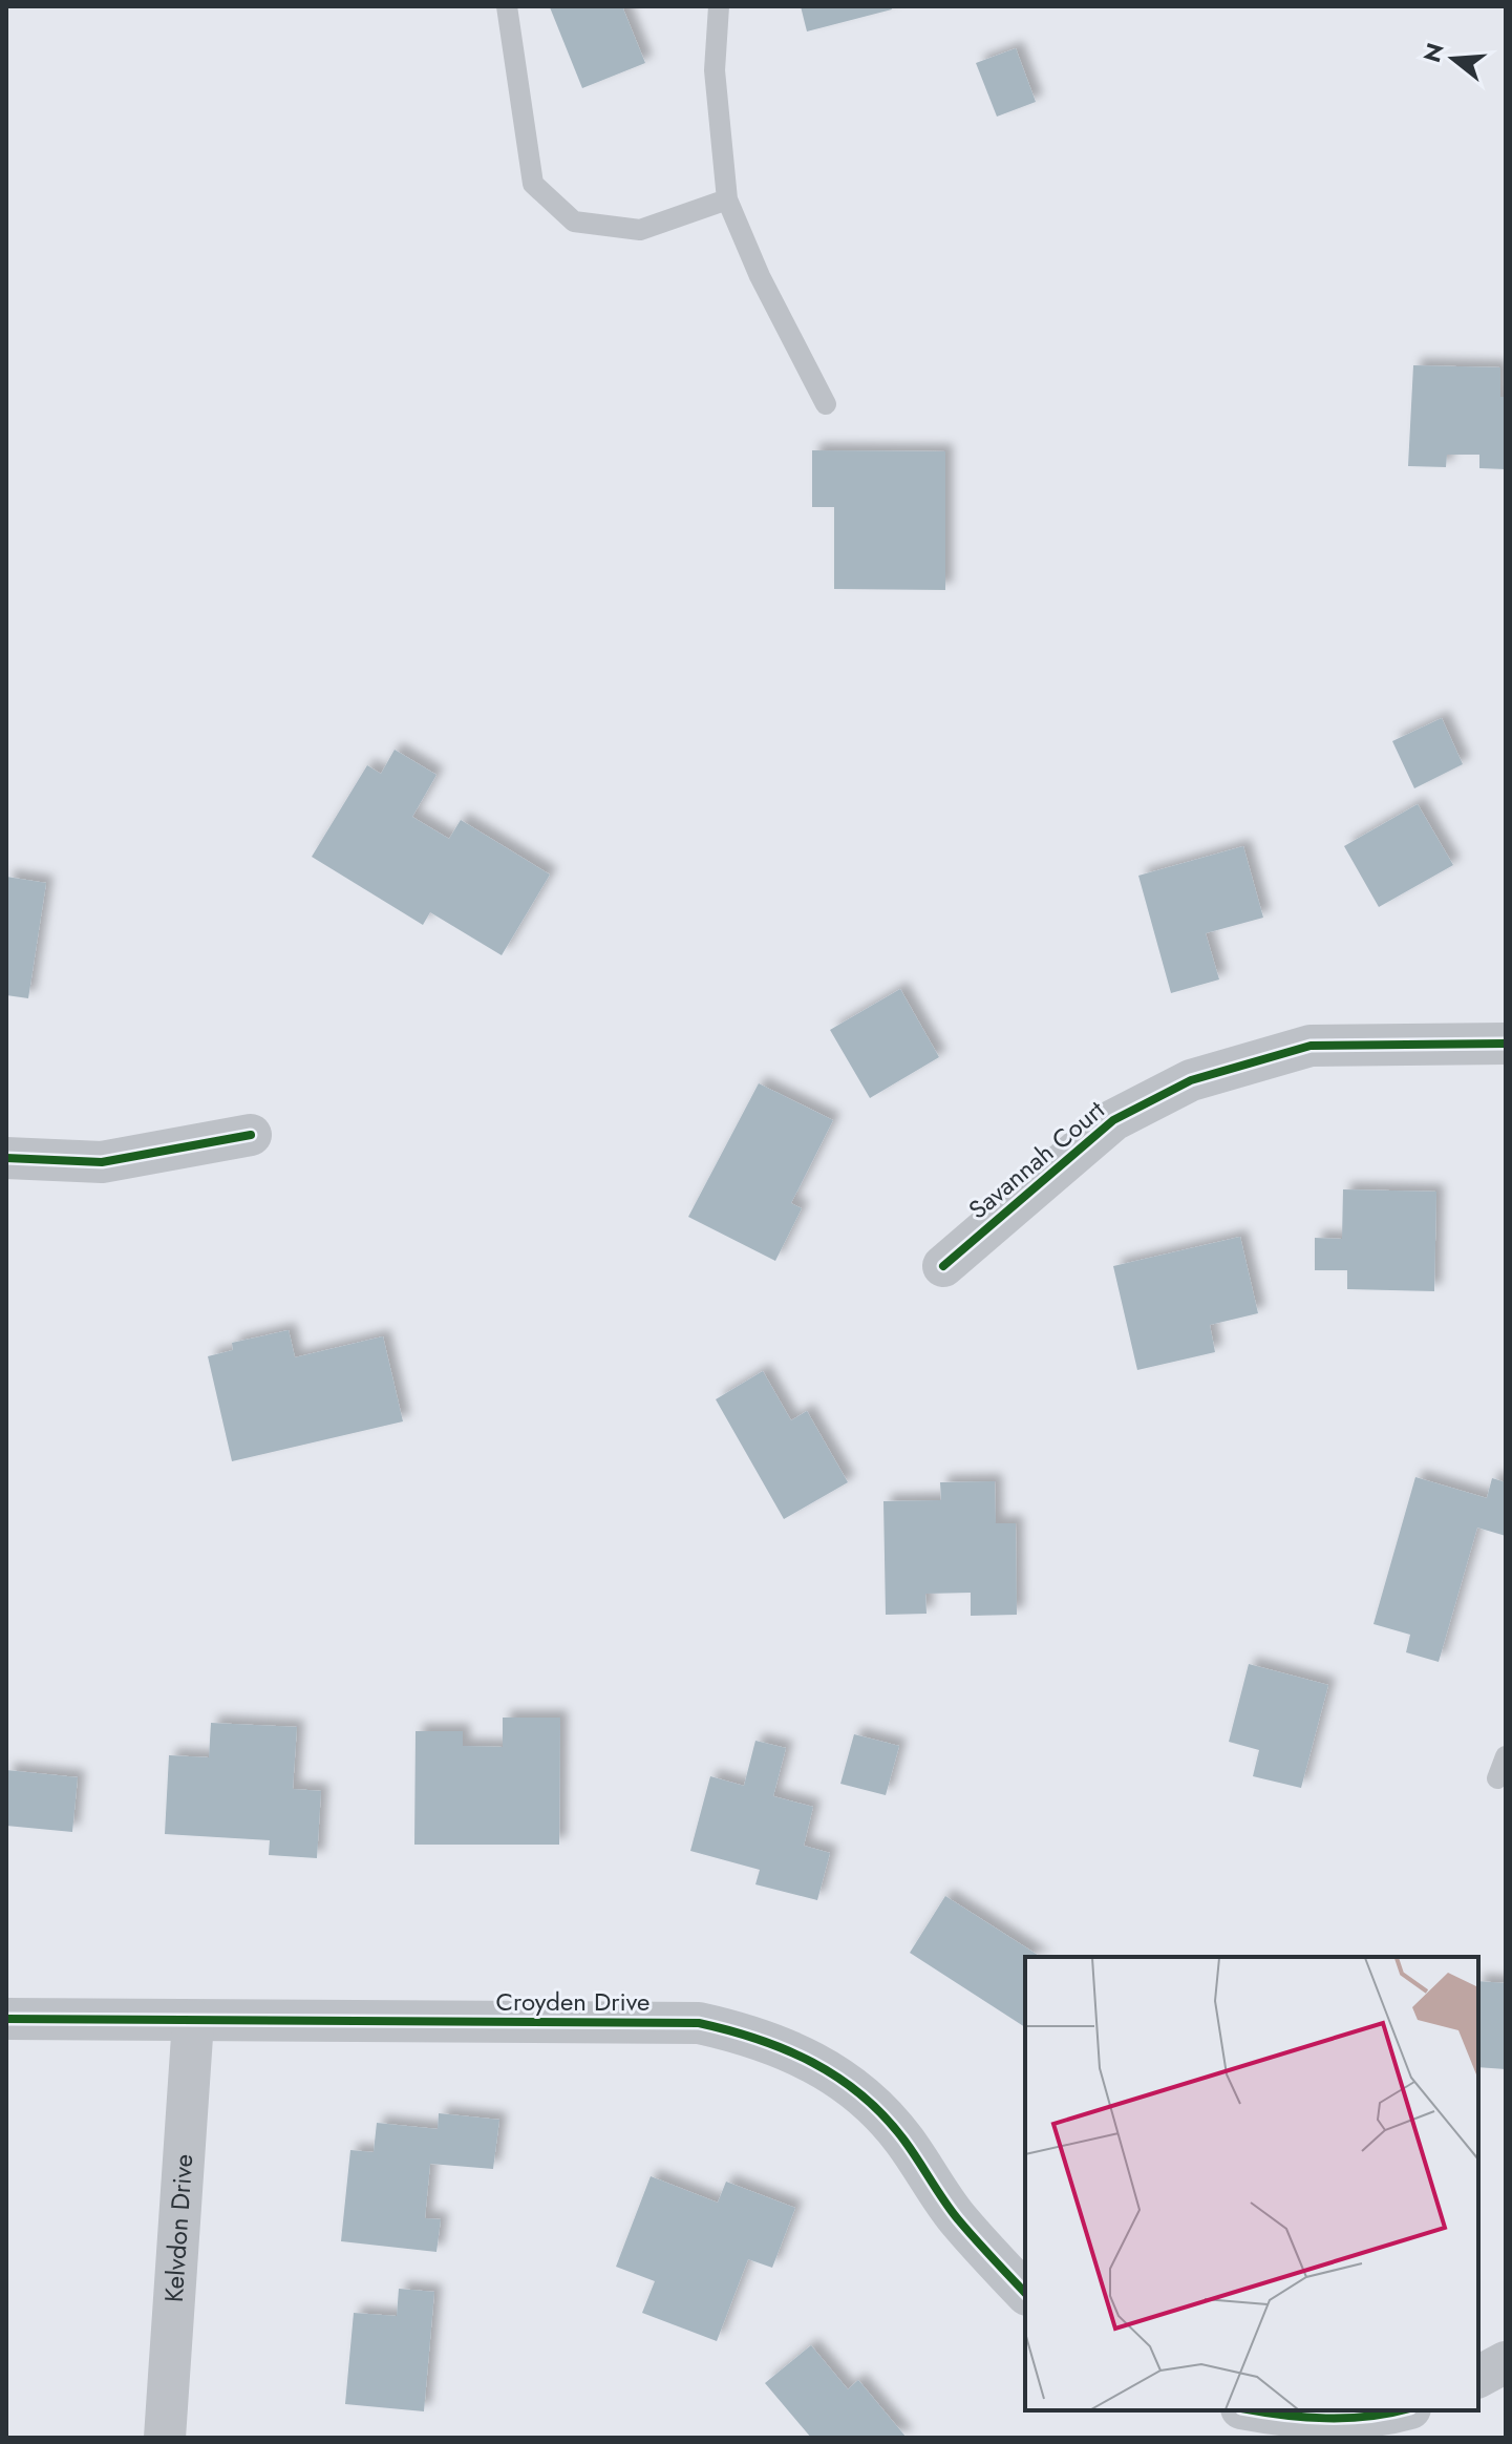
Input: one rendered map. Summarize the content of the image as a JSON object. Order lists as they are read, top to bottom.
{
  "streets": {
    "street": ["Savannah Court", "Croyden Drive", "Kelvdon Drive"]
  },
  "crossings": [
    ["Croyden Drive", "Kelvdon Drive"]
  ],
  "north": "left"
}
